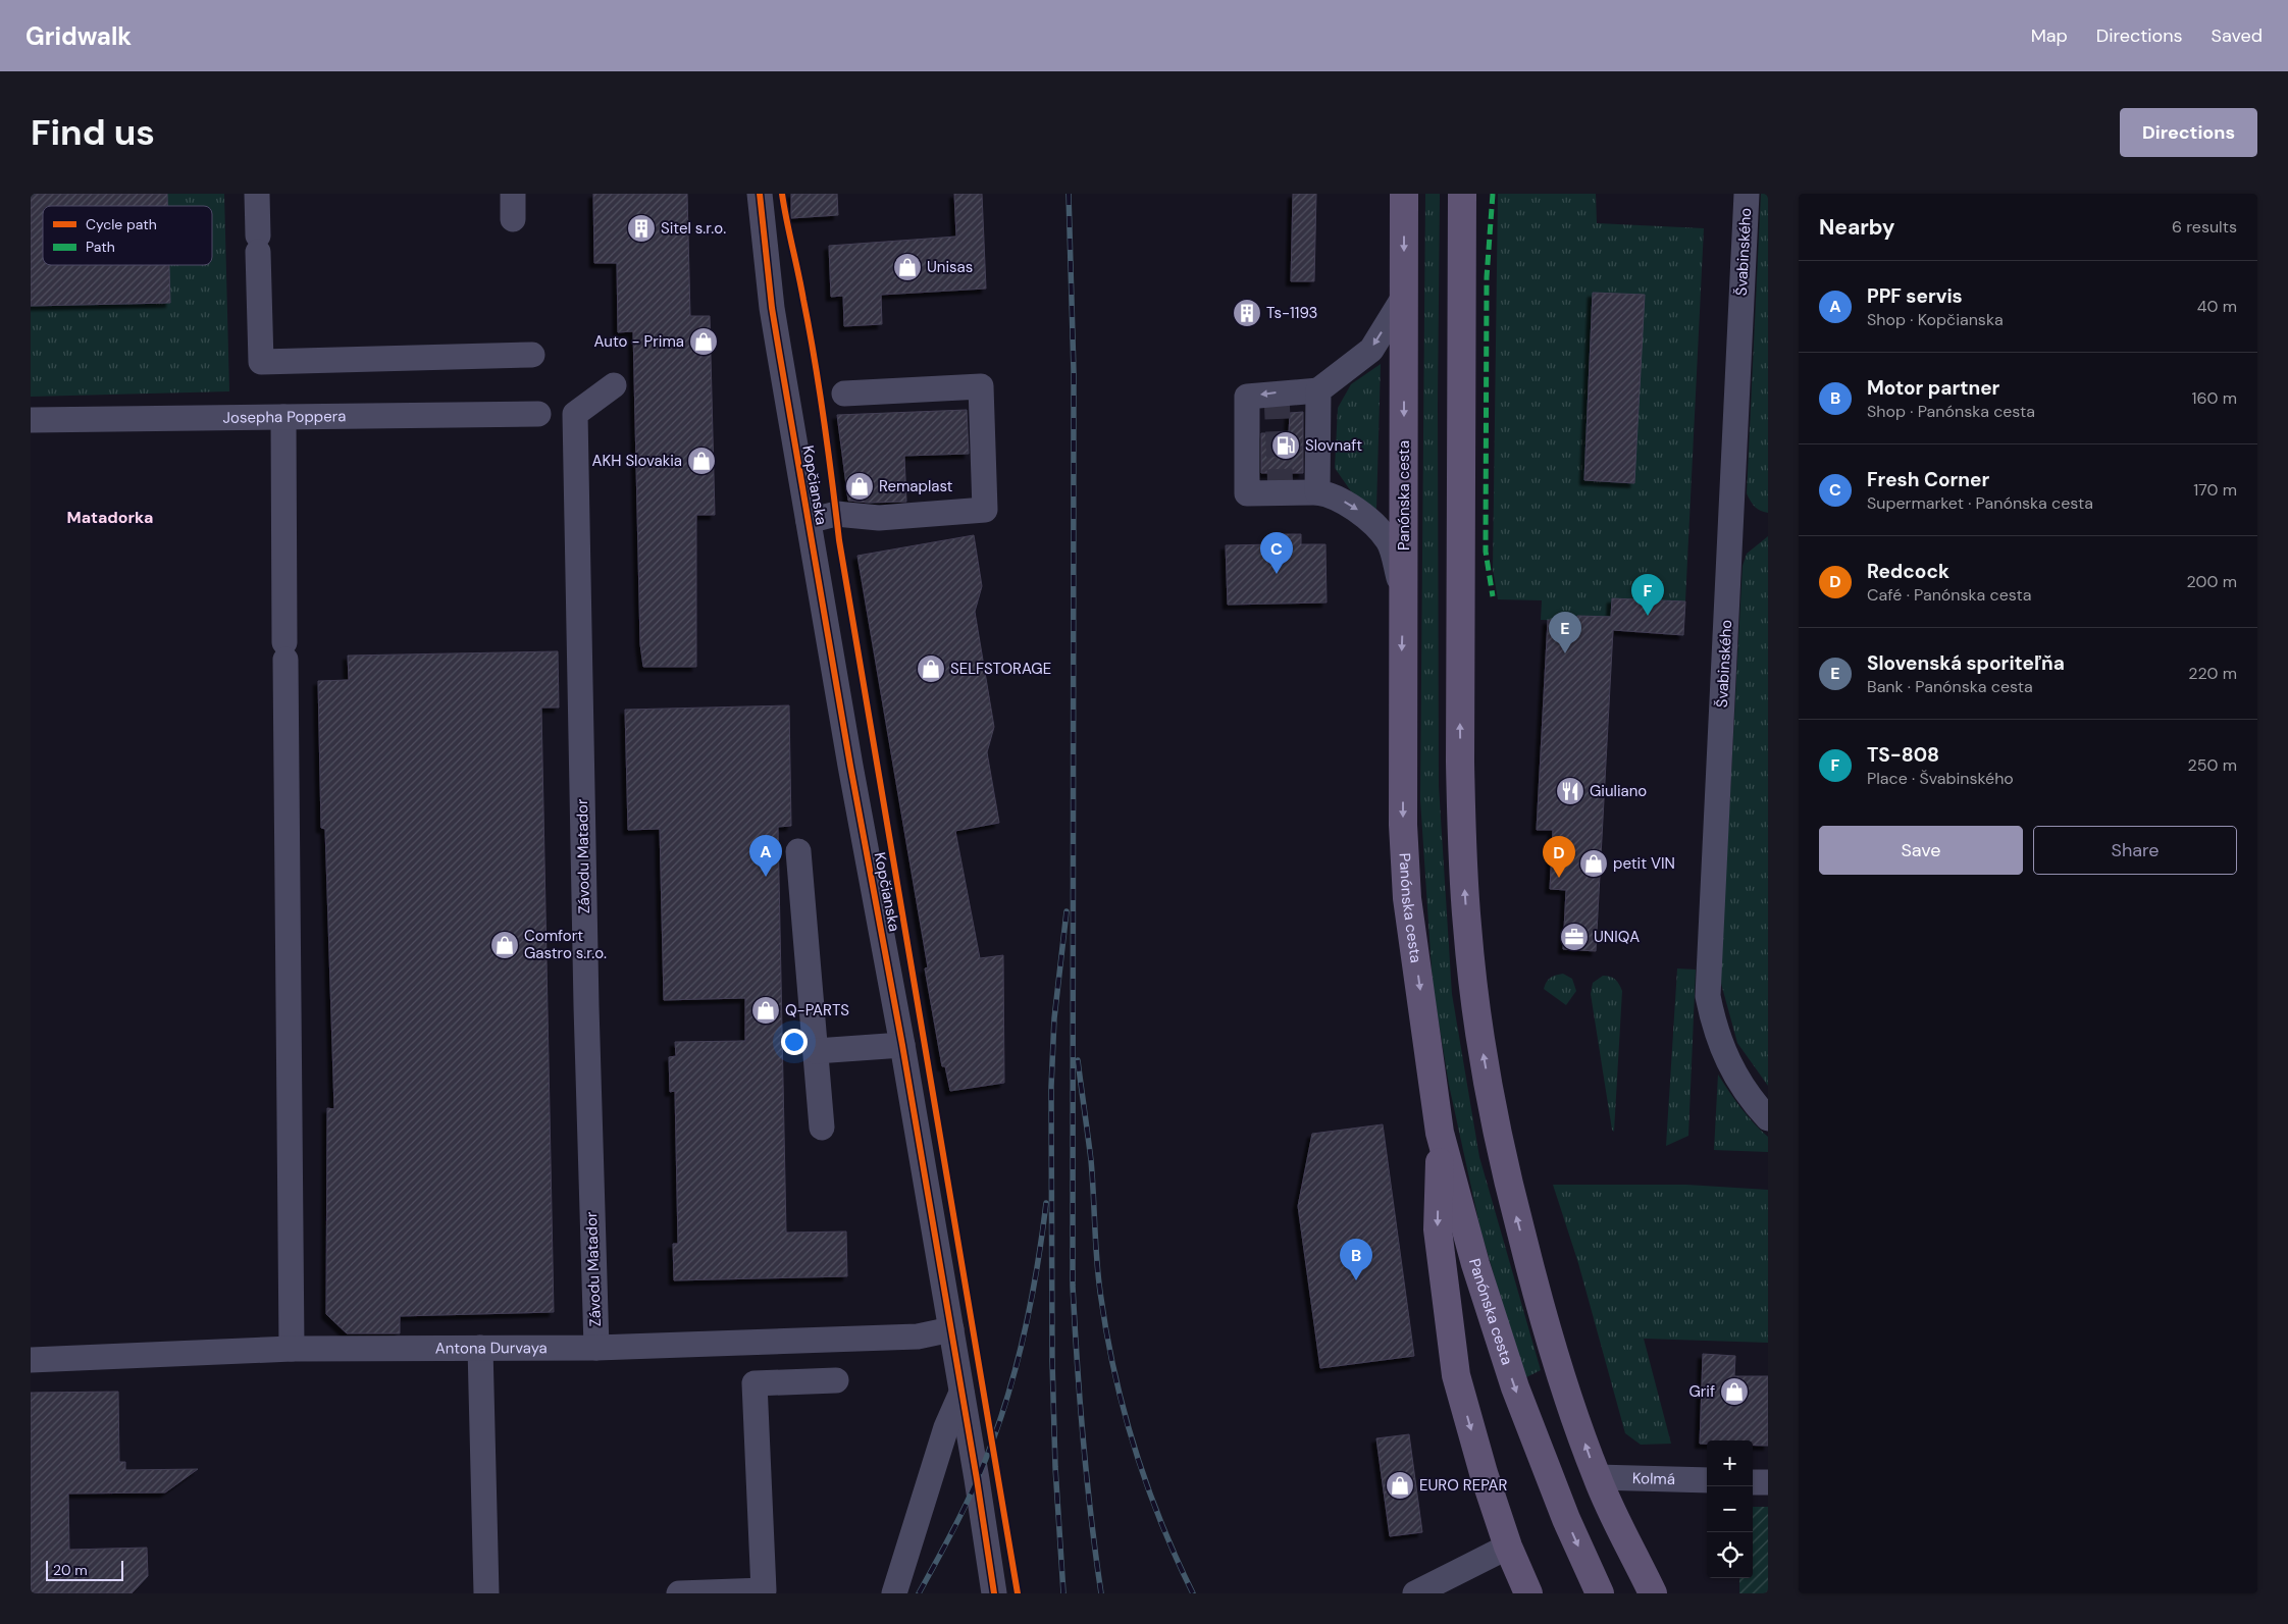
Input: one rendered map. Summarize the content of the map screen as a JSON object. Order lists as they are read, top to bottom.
{
  "streets": {
    "main road": ["Panónska cesta"],
    "street": [
      "Švabinského",
      "Josepha Poppera",
      "Kopčianska",
      "Závodu Matador",
      "Antona Durvaya",
      "Kolmá"
    ]
  },
  "crossings": [
    ["Kopčianska", "Antona Durvaya"],
    ["Závodu Matador", "Antona Durvaya"]
  ],
  "districts": ["Matadorka"],
  "places": {
    "building": ["Sitel s.r.o.", "Ts-1193"],
    "shop": [
      "Unisas",
      "Auto - Prima",
      "AKH Slovakia",
      "Remaplast",
      "SELFSTORAGE",
      "petit VIN",
      "Comfort Gastro s.r.o.",
      "Q-PARTS",
      "Grif",
      "EURO REPAR"
    ],
    "fuel station": ["Slovnaft"],
    "restaurant": ["Giuliano"],
    "office": ["UNIQA"]
  },
  "legend": ["Cycle path", "Path"],
  "scale_bar": "20 m",
  "page": {
    "header": "Gridwalk",
    "nav": ["Map", "Directions", "Saved"],
    "buttons": [
      "Directions",
      ["Save", "Share"]
    ],
    "title": "Find us",
    "heading": ["Nearby", "6 results"],
    "list": [
      {
        "mark": "A",
        "name": "PPF servis",
        "note": "Shop · Kopčianska",
        "value": "40 m"
      },
      {
        "mark": "B",
        "name": "Motor partner",
        "note": "Shop · Panónska cesta",
        "value": "160 m"
      },
      {
        "mark": "C",
        "name": "Fresh Corner",
        "note": "Supermarket · Panónska cesta",
        "value": "170 m"
      },
      {
        "mark": "D",
        "name": "Redcock",
        "note": "Café · Panónska cesta",
        "value": "200 m"
      },
      {
        "mark": "E",
        "name": "Slovenská sporiteľňa",
        "note": "Bank · Panónska cesta",
        "value": "220 m"
      },
      {
        "mark": "F",
        "name": "TS-808",
        "note": "Place · Švabinského",
        "value": "250 m"
      }
    ],
    "pins": [
      "C",
      "F",
      "E",
      "A",
      "D",
      "B"
    ],
    "map_buttons": ["+", "−"],
    "scale": "20 m"
  }
}
